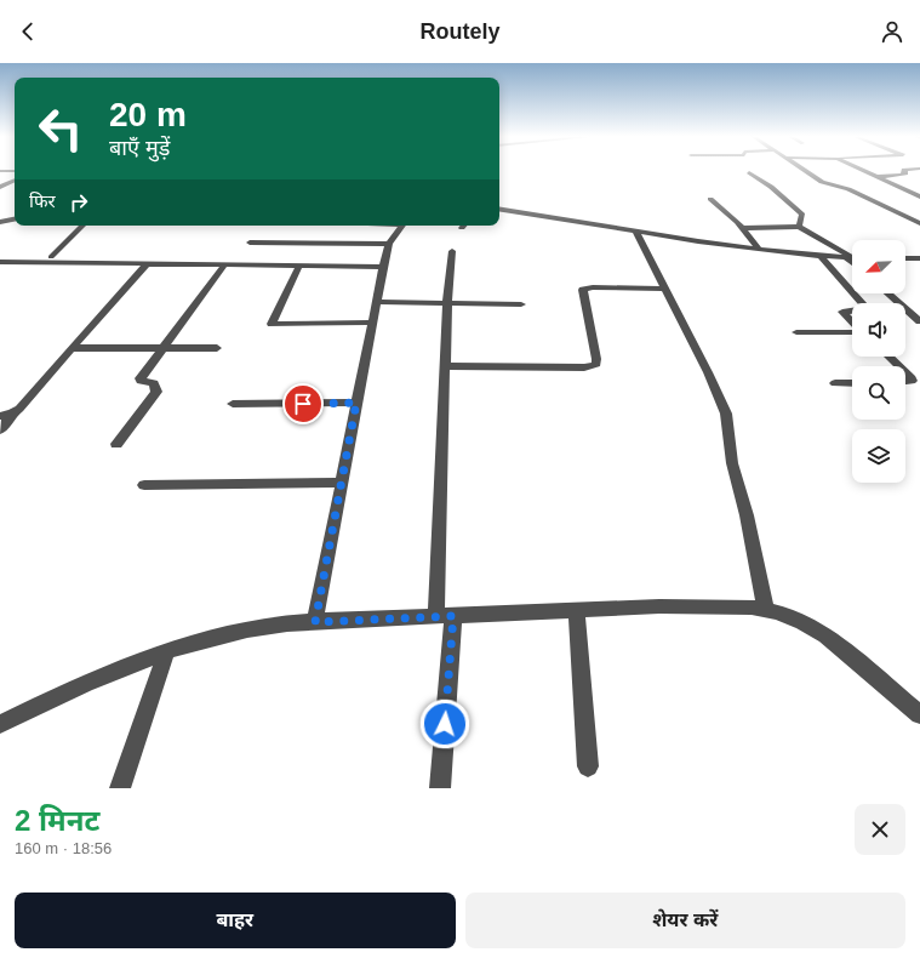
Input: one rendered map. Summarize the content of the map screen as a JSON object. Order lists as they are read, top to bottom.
{
  "north": "bottom left",
  "page": {
    "header": "Routely",
    "turn": ["20 m", "बाएँ मुड़ें"],
    "then": "फिर",
    "heading": ["2 मिनट", "160 m · 18:56"],
    "buttons": ["बाहर", "शेयर करें"]
  }
}
